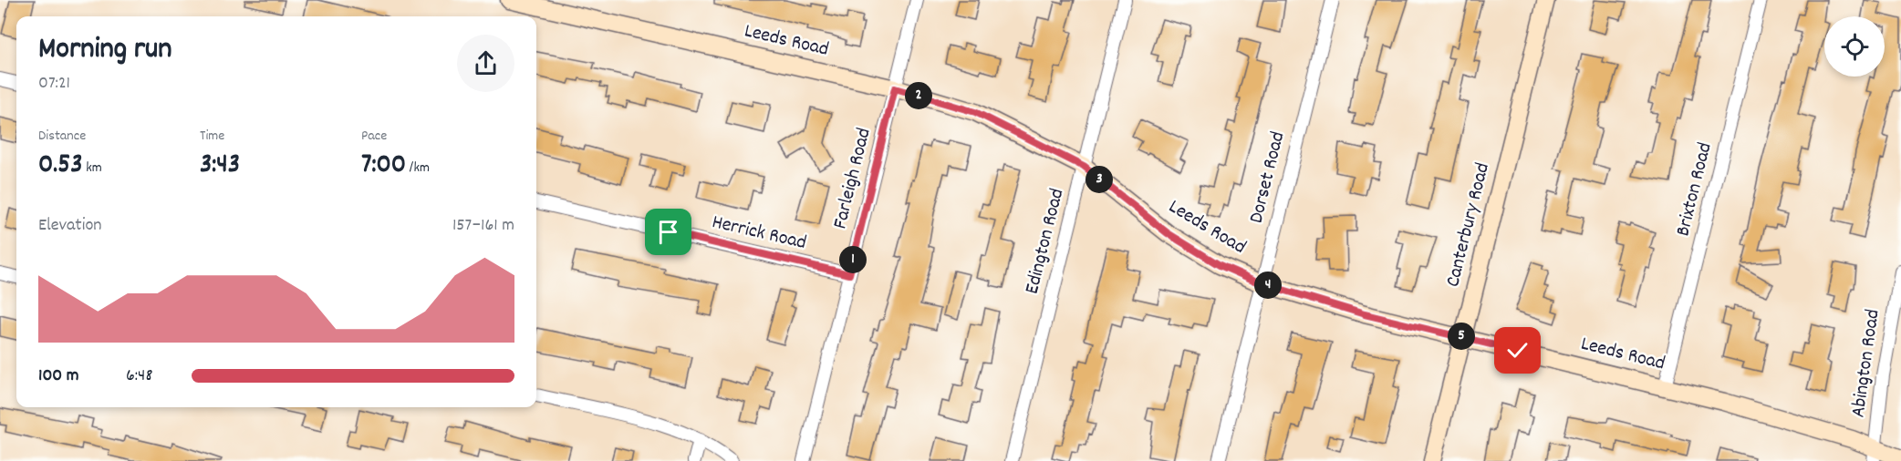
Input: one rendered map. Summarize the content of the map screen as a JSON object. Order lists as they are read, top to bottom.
{
  "streets": {
    "street": [
      "Leeds Road",
      "Dorset Road",
      "Farleigh Road",
      "Brixton Road",
      "Canterbury Road",
      "Herrick Road",
      "Edington Road",
      "Abington Road"
    ]
  },
  "crossings": [
    ["Leeds Road", "Dorset Road"],
    ["Leeds Road", "Farleigh Road"],
    ["Leeds Road", "Brixton Road"],
    ["Leeds Road", "Canterbury Road"],
    ["Leeds Road", "Edington Road"],
    ["Leeds Road", "Abington Road"],
    ["Farleigh Road", "Herrick Road"]
  ],
  "page": {
    "heading": ["Morning run", "07:21"],
    "pins": [
      "2",
      "3",
      "1",
      "4",
      "5"
    ],
    "stats": [
      ["Distance", "0.53 km"],
      ["Time", "3:43"],
      ["Pace", "7:00 /km"]
    ],
    "chart": ["Elevation", "157–161 m"],
    "list": [
      {
        "name": "100 m",
        "note": "6:48"
      }
    ]
  }
}
